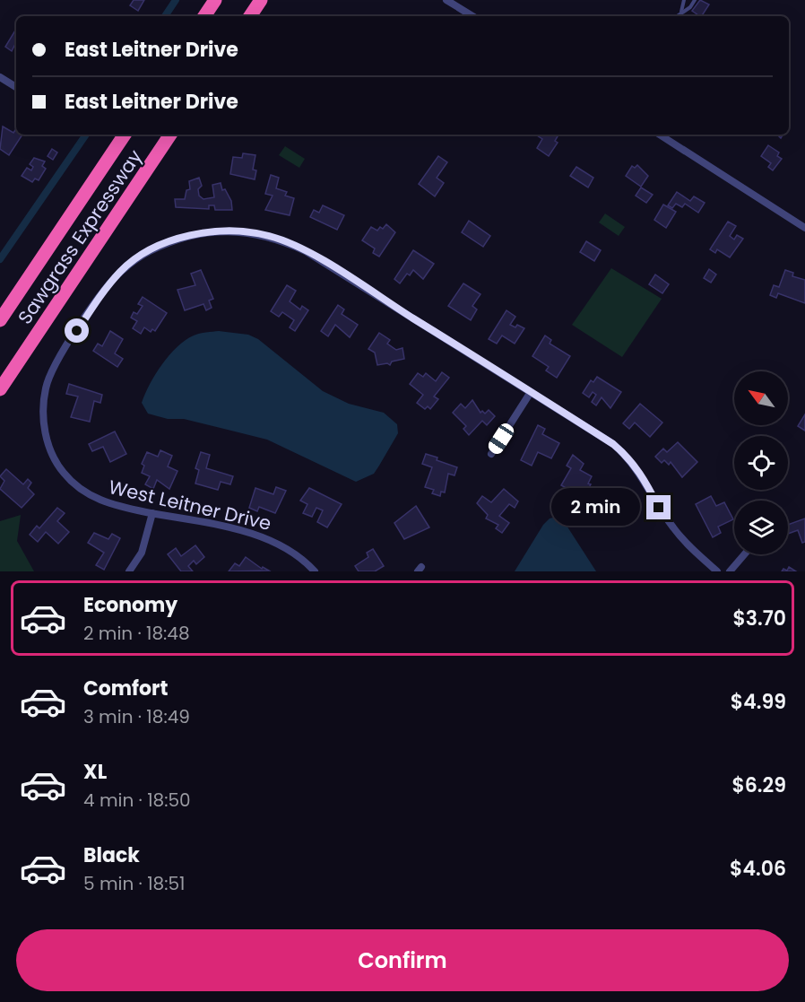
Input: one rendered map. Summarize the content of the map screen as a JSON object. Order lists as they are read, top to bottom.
{
  "streets": {
    "highway": ["Sawgrass Expressway"],
    "street": ["West Leitner Drive"]
  },
  "north": "top left",
  "page": {
    "banner": ["East Leitner Drive", "East Leitner Drive"],
    "bubble": "2 min",
    "list": [
      {
        "name": "Economy",
        "note": "2 min · 18:48",
        "value": "$3.70"
      },
      {
        "name": "Comfort",
        "note": "3 min · 18:49",
        "value": "$4.99"
      },
      {
        "name": "XL",
        "note": "4 min · 18:50",
        "value": "$6.29"
      },
      {
        "name": "Black",
        "note": "5 min · 18:51",
        "value": "$4.06"
      }
    ],
    "buttons": "Confirm"
  }
}
